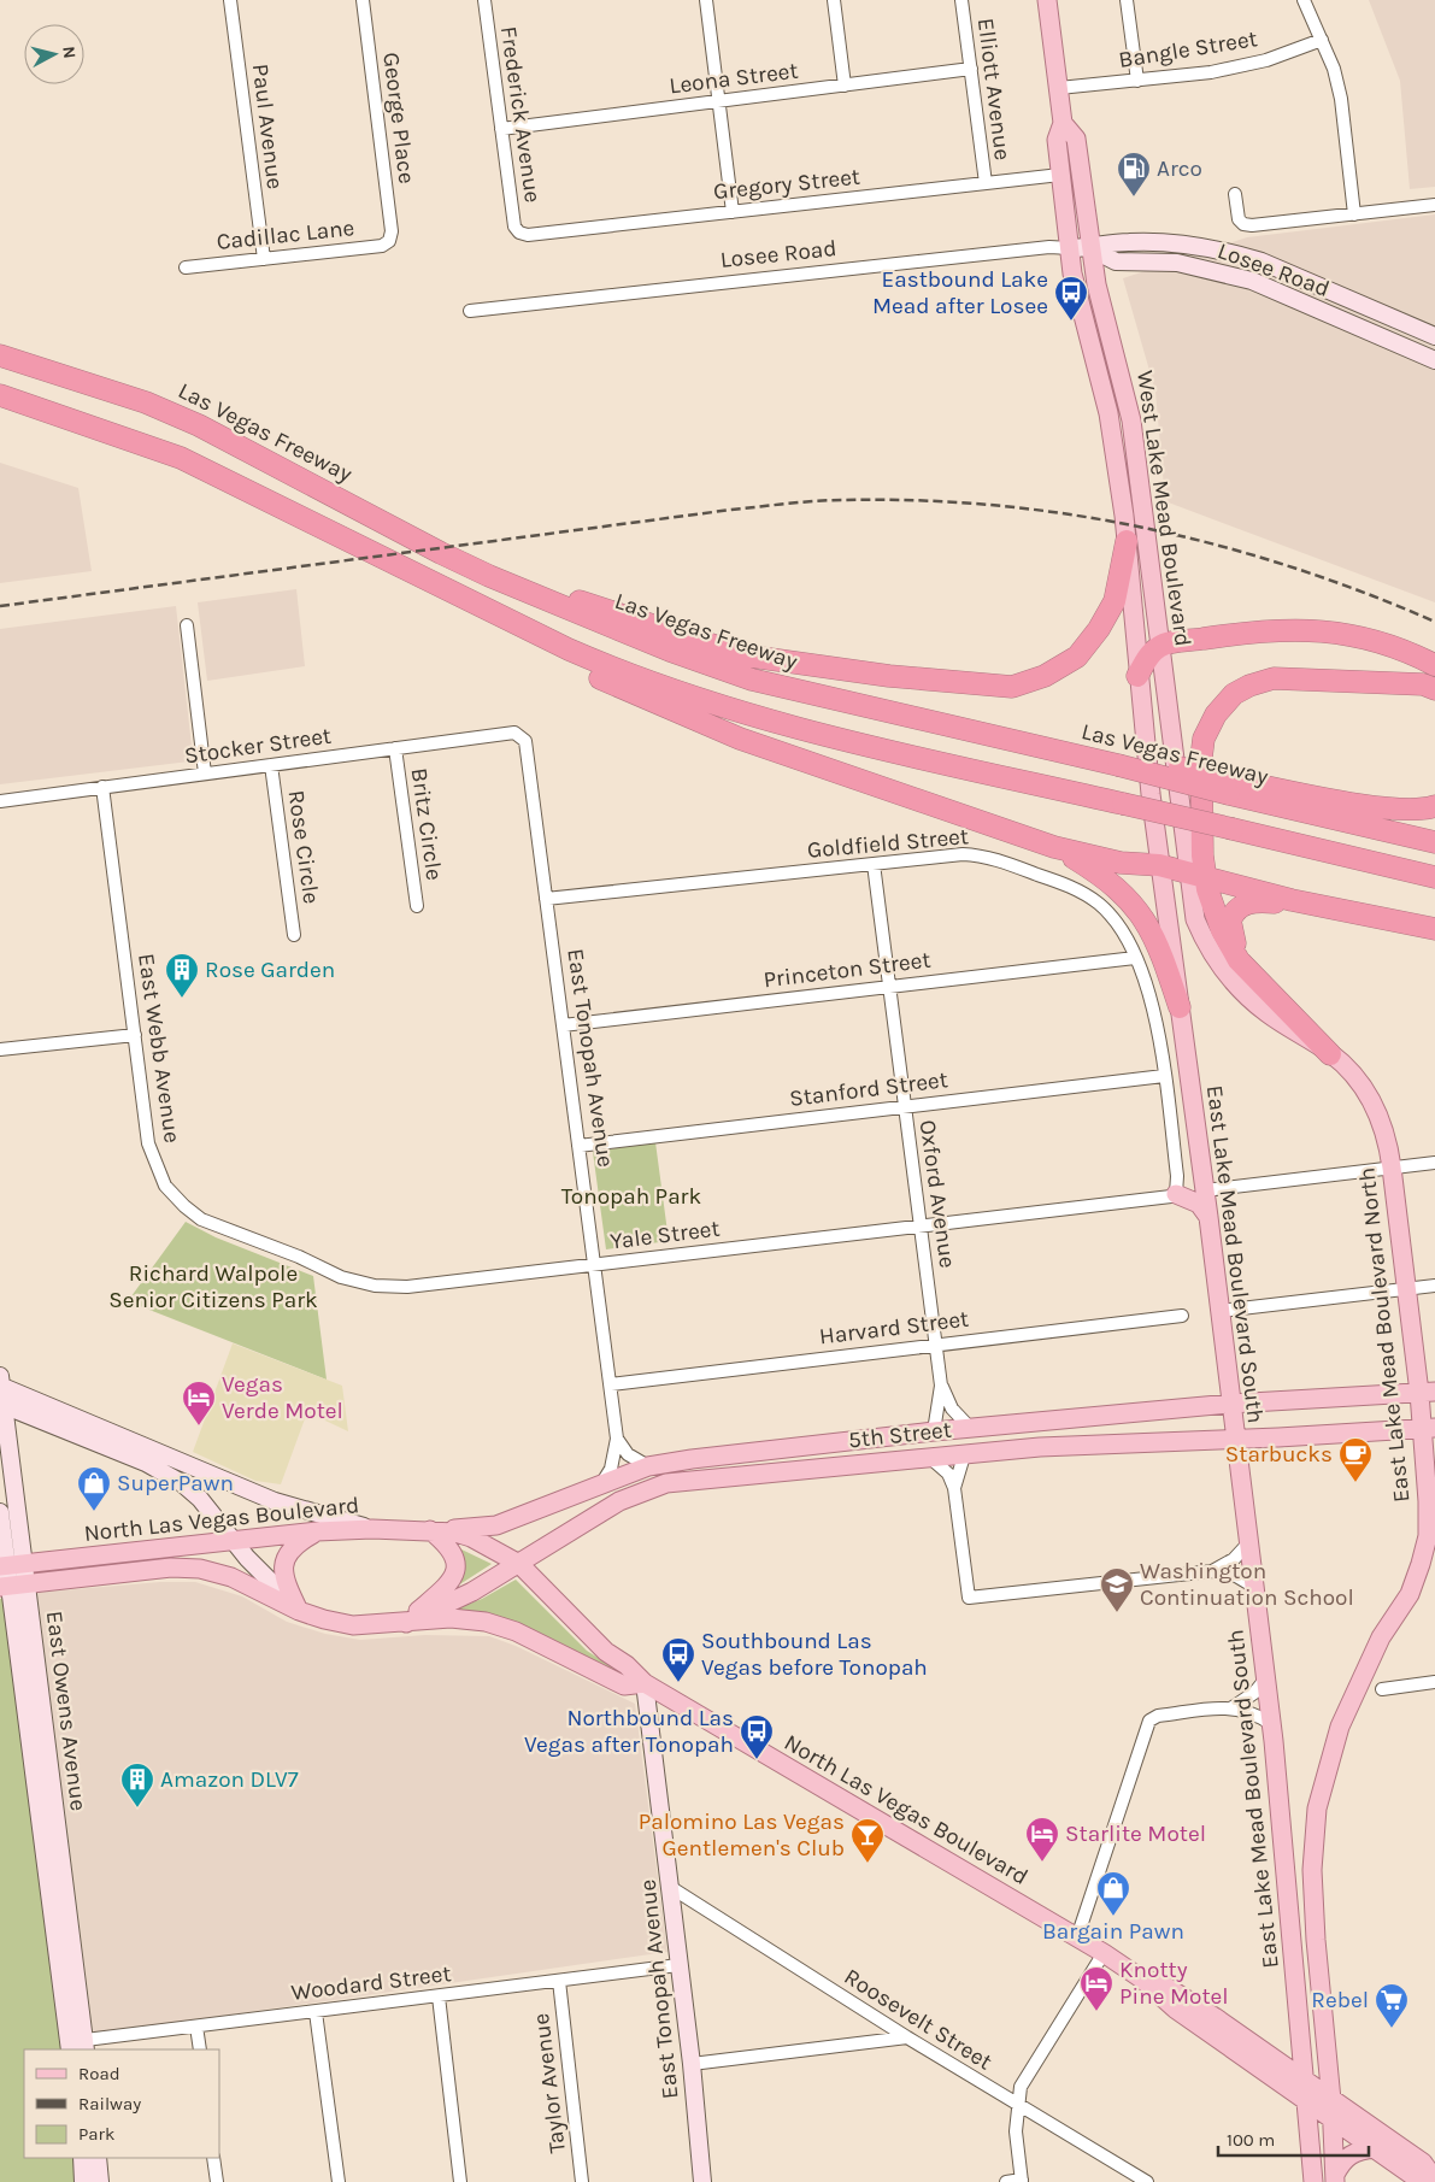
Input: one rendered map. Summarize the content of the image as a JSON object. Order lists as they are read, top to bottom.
{
  "streets": {
    "highway": ["Las Vegas Freeway"],
    "main road": [
      "Losee Road",
      "West Lake Mead Boulevard",
      "East Tonopah Avenue",
      "East Lake Mead Boulevard South",
      "East Lake Mead Boulevard North",
      "5th Street",
      "North Las Vegas Boulevard",
      "East Owens Avenue"
    ],
    "street": [
      "Bangle Street",
      "Leona Street",
      "Elliott Avenue",
      "Frederick Avenue",
      "George Place",
      "Paul Avenue",
      "Gregory Street",
      "Cadillac Lane",
      "Stocker Street",
      "Britz Circle",
      "Goldfield Street",
      "Rose Circle",
      "Princeton Street",
      "East Webb Avenue",
      "Stanford Street",
      "Oxford Avenue",
      "Yale Street",
      "Harvard Street",
      "Woodard Street",
      "Roosevelt Street",
      "Taylor Avenue"
    ]
  },
  "crossings": [
    ["Bangle Street", "West Lake Mead Boulevard"],
    ["Leona Street", "Elliott Avenue"],
    ["Leona Street", "Frederick Avenue"],
    ["Elliott Avenue", "Gregory Street"],
    ["Frederick Avenue", "Gregory Street"],
    ["George Place", "Cadillac Lane"],
    ["Paul Avenue", "Cadillac Lane"],
    ["Gregory Street", "West Lake Mead Boulevard"],
    ["Losee Road", "West Lake Mead Boulevard"],
    ["West Lake Mead Boulevard", "East Lake Mead Boulevard South"],
    ["West Lake Mead Boulevard", "East Lake Mead Boulevard North"],
    ["Stocker Street", "Britz Circle"],
    ["Stocker Street", "Rose Circle"],
    ["Stocker Street", "East Webb Avenue"],
    ["Stocker Street", "East Tonopah Avenue"],
    ["Goldfield Street", "Princeton Street"],
    ["Goldfield Street", "East Tonopah Avenue"],
    ["Goldfield Street", "Stanford Street"],
    ["Goldfield Street", "Oxford Avenue"],
    ["Goldfield Street", "Yale Street"],
    ["Princeton Street", "East Tonopah Avenue"],
    ["Princeton Street", "Oxford Avenue"],
    ["East Webb Avenue", "Yale Street"],
    ["East Tonopah Avenue", "Stanford Street"],
    ["East Tonopah Avenue", "Yale Street"],
    ["East Tonopah Avenue", "Harvard Street"],
    ["East Tonopah Avenue", "5th Street"],
    ["East Tonopah Avenue", "North Las Vegas Boulevard"],
    ["East Tonopah Avenue", "Woodard Street"],
    ["East Tonopah Avenue", "Roosevelt Street"],
    ["Stanford Street", "Oxford Avenue"],
    ["Oxford Avenue", "Yale Street"],
    ["Oxford Avenue", "Harvard Street"],
    ["Oxford Avenue", "5th Street"],
    ["East Lake Mead Boulevard South", "5th Street"],
    ["East Lake Mead Boulevard South", "North Las Vegas Boulevard"],
    ["East Lake Mead Boulevard North", "5th Street"],
    ["East Lake Mead Boulevard North", "North Las Vegas Boulevard"],
    ["5th Street", "North Las Vegas Boulevard"],
    ["North Las Vegas Boulevard", "East Owens Avenue"],
    ["East Owens Avenue", "Woodard Street"],
    ["Woodard Street", "Taylor Avenue"]
  ],
  "parks": ["Tonopah Park", "Richard Walpole Senior Citizens Park"],
  "places": {
    "fuel station": ["Arco"],
    "bus stop": ["Eastbound Lake Mead after Losee", "Southbound Las Vegas before Tonopah", "Northbound Las Vegas after Tonopah"],
    "building": ["Rose Garden", "Amazon DLV7"],
    "hotel": ["Vegas Verde Motel", "Starlite Motel", "Knotty Pine Motel"],
    "cafe": ["Starbucks"],
    "shop": ["SuperPawn", "Bargain Pawn"],
    "school or university": ["Washington Continuation School"],
    "bar": ["Palomino Las Vegas Gentlemen's Club"],
    "supermarket": ["Rebel"]
  },
  "legend": ["Road", "Railway", "Park"],
  "scale_bar": "100 m",
  "north": "right"
}
